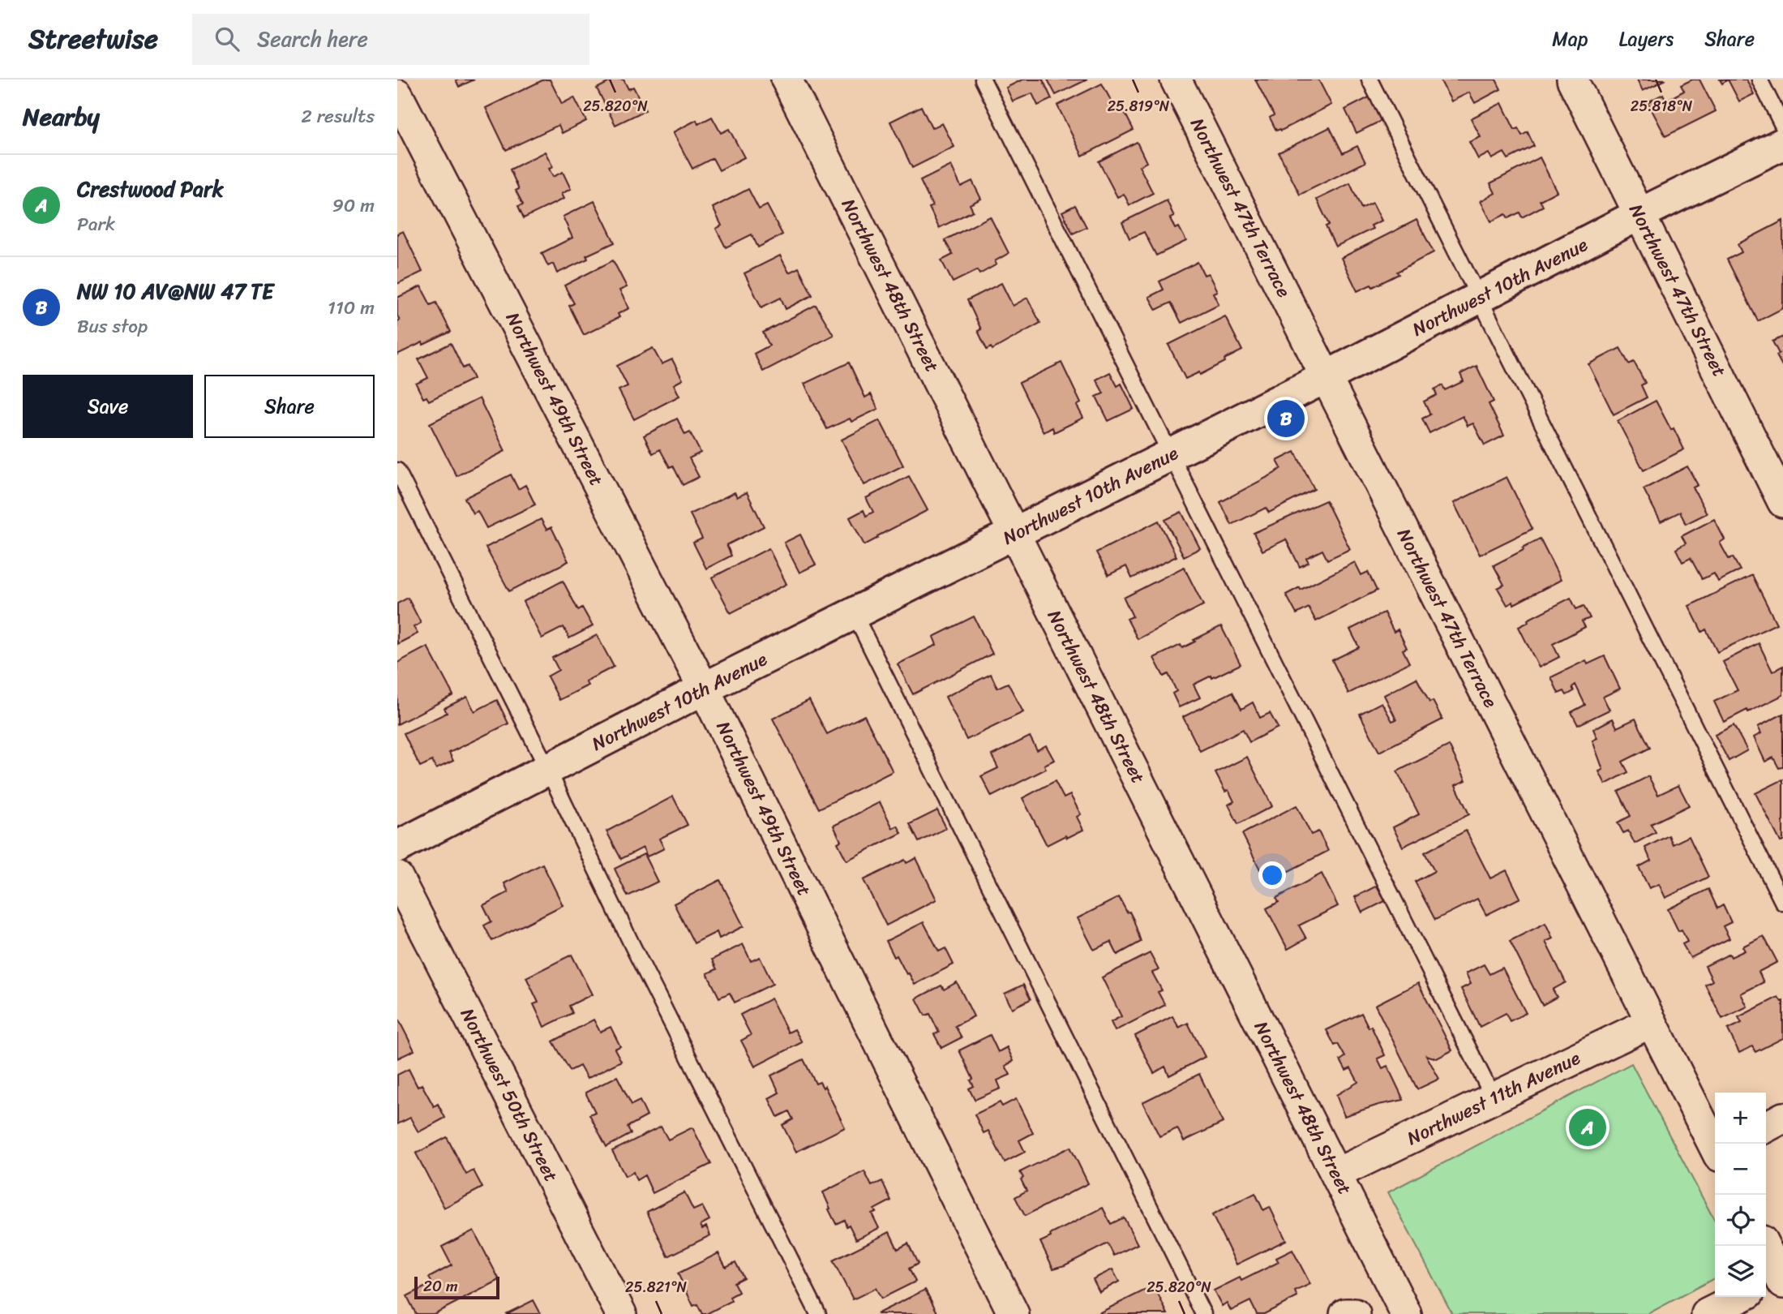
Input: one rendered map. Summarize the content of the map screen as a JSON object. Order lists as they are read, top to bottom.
{
  "streets": {
    "street": [
      "Northwest 47th Terrace",
      "Northwest 48th Street",
      "Northwest 10th Avenue",
      "Northwest 47th Street",
      "Northwest 49th Street",
      "Northwest 50th Street",
      "Northwest 11th Avenue"
    ]
  },
  "crossings": [
    ["Northwest 47th Terrace", "Northwest 10th Avenue"],
    ["Northwest 47th Terrace", "Northwest 11th Avenue"],
    ["Northwest 48th Street", "Northwest 10th Avenue"],
    ["Northwest 48th Street", "Northwest 11th Avenue"],
    ["Northwest 10th Avenue", "Northwest 47th Street"],
    ["Northwest 10th Avenue", "Northwest 49th Street"]
  ],
  "scale_bar": "20 m",
  "page": {
    "header": "Streetwise",
    "search": "Search here",
    "nav": ["Map", "Layers", "Share"],
    "heading": ["Nearby", "2 results"],
    "list": [
      {
        "mark": "A",
        "name": "Crestwood Park",
        "note": "Park",
        "value": "90 m"
      },
      {
        "mark": "B",
        "name": "NW 10 AV@NW 47 TE",
        "note": "Bus stop",
        "value": "110 m"
      }
    ],
    "buttons": ["Save", "Share"],
    "pins": ["B", "A"],
    "map_buttons": ["+", "−"],
    "scale": "20 m"
  },
  "coordinates": [
    "25.818°N",
    "25.820°N",
    "25.819°N",
    "25.821°N"
  ]
}
